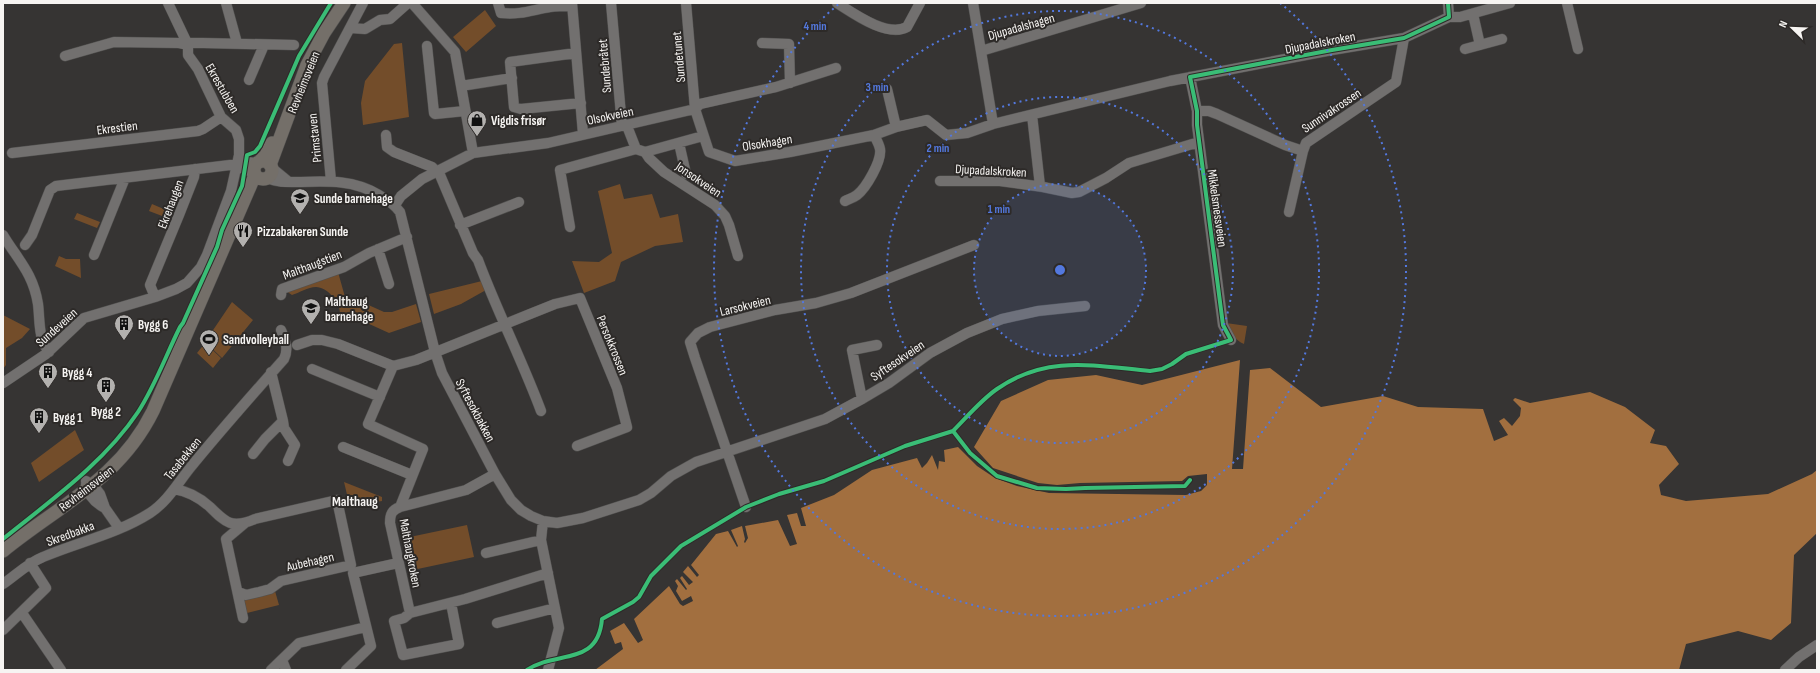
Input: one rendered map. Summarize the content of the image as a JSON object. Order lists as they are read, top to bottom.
{
  "streets": {
    "main road": ["Revheimsveien"],
    "street": [
      "Djupadalshagen",
      "Djupadalskroken",
      "Sundetunet",
      "Sundebråtet",
      "Ekrestubben",
      "Sunnivakrossen",
      "Olsokveien",
      "Ekrestien",
      "Primstaven",
      "Olsokhagen",
      "Jonsokveien",
      "Ekrehaugen",
      "Mikkelsmessveien",
      "Malthaugstien",
      "Larsokveien",
      "Sundeveien",
      "Persokkrossen",
      "Syftesokveien",
      "Syftesokbakken",
      "Tasabekken",
      "Skredbakka",
      "Malthaugkroken",
      "Aubehagen"
    ]
  },
  "crossings": [
    ["Djupadalskroken", "Sunnivakrossen"],
    ["Djupadalskroken", "Olsokhagen"],
    ["Djupadalskroken", "Mikkelsmessveien"],
    ["Sundetunet", "Olsokveien"],
    ["Sundetunet", "Olsokhagen"],
    ["Sundebråtet", "Olsokveien"],
    ["Sundebråtet", "Jonsokveien"],
    ["Ekrestubben", "Ekrestien"],
    ["Ekrestubben", "Sundeveien"],
    ["Sunnivakrossen", "Mikkelsmessveien"],
    ["Olsokveien", "Olsokhagen"],
    ["Olsokveien", "Jonsokveien"],
    ["Olsokveien", "Syftesokbakken"],
    ["Olsokhagen", "Jonsokveien"],
    ["Ekrehaugen", "Sundeveien"],
    ["Malthaugstien", "Syftesokbakken"],
    ["Larsokveien", "Syftesokveien"],
    ["Larsokveien", "Syftesokbakken"],
    ["Persokkrossen", "Syftesokbakken"],
    ["Syftesokveien", "Syftesokbakken"],
    ["Syftesokbakken", "Malthaugkroken"],
    ["Tasabekken", "Skredbakka"],
    ["Tasabekken", "Aubehagen"]
  ],
  "districts": ["Malthaug"],
  "places": {
    "shop": ["Vigdis frisør"],
    "school or university": ["Sunde barnehage", "Malthaug barnehage"],
    "restaurant": ["Pizzabakeren Sunde"],
    "building": [
      "Bygg 6",
      "Bygg 4",
      "Bygg 2",
      "Bygg 1"
    ],
    "sports": ["Sandvolleyball"]
  },
  "north": "top left",
  "rings": [
    "4 min",
    "3 min",
    "2 min",
    "1 min"
  ]
}
